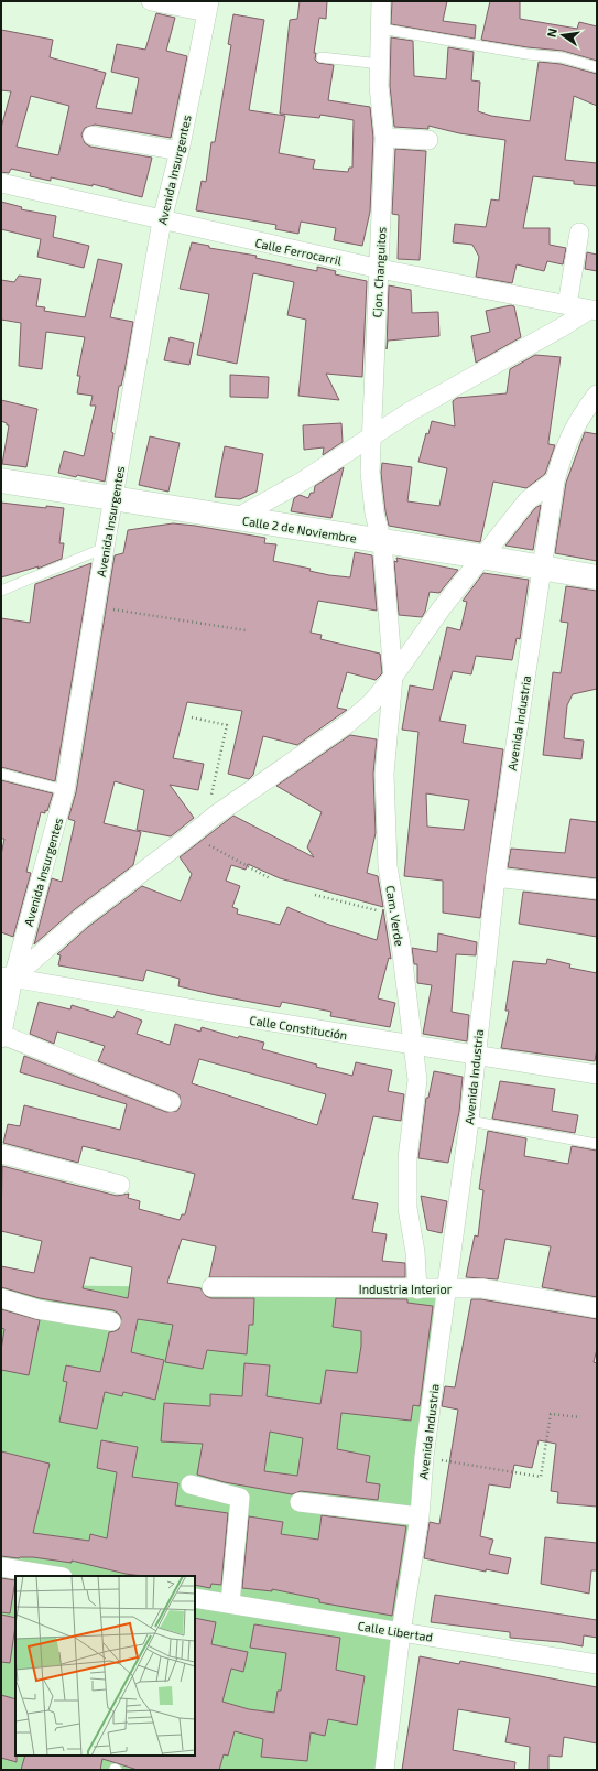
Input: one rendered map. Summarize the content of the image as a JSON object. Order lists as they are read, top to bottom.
{
  "streets": {
    "street": [
      "Avenida Insurgentes",
      "Calle Ferrocarril",
      "Cjon. Changuitos",
      "Calle 2 de Noviembre",
      "Avenida Industria",
      "Cam. Verde",
      "Calle Constitución",
      "Industria Interior",
      "Calle Libertad"
    ]
  },
  "crossings": [
    ["Avenida Insurgentes", "Calle Ferrocarril"],
    ["Avenida Insurgentes", "Calle 2 de Noviembre"],
    ["Avenida Insurgentes", "Calle Constitución"],
    ["Calle Ferrocarril", "Cjon. Changuitos"],
    ["Cjon. Changuitos", "Calle 2 de Noviembre"],
    ["Cjon. Changuitos", "Cam. Verde"],
    ["Calle 2 de Noviembre", "Avenida Industria"],
    ["Calle 2 de Noviembre", "Cam. Verde"],
    ["Avenida Industria", "Calle Constitución"],
    ["Avenida Industria", "Industria Interior"],
    ["Avenida Industria", "Calle Libertad"],
    ["Cam. Verde", "Calle Constitución"],
    ["Cam. Verde", "Industria Interior"]
  ],
  "north": "left"
}
